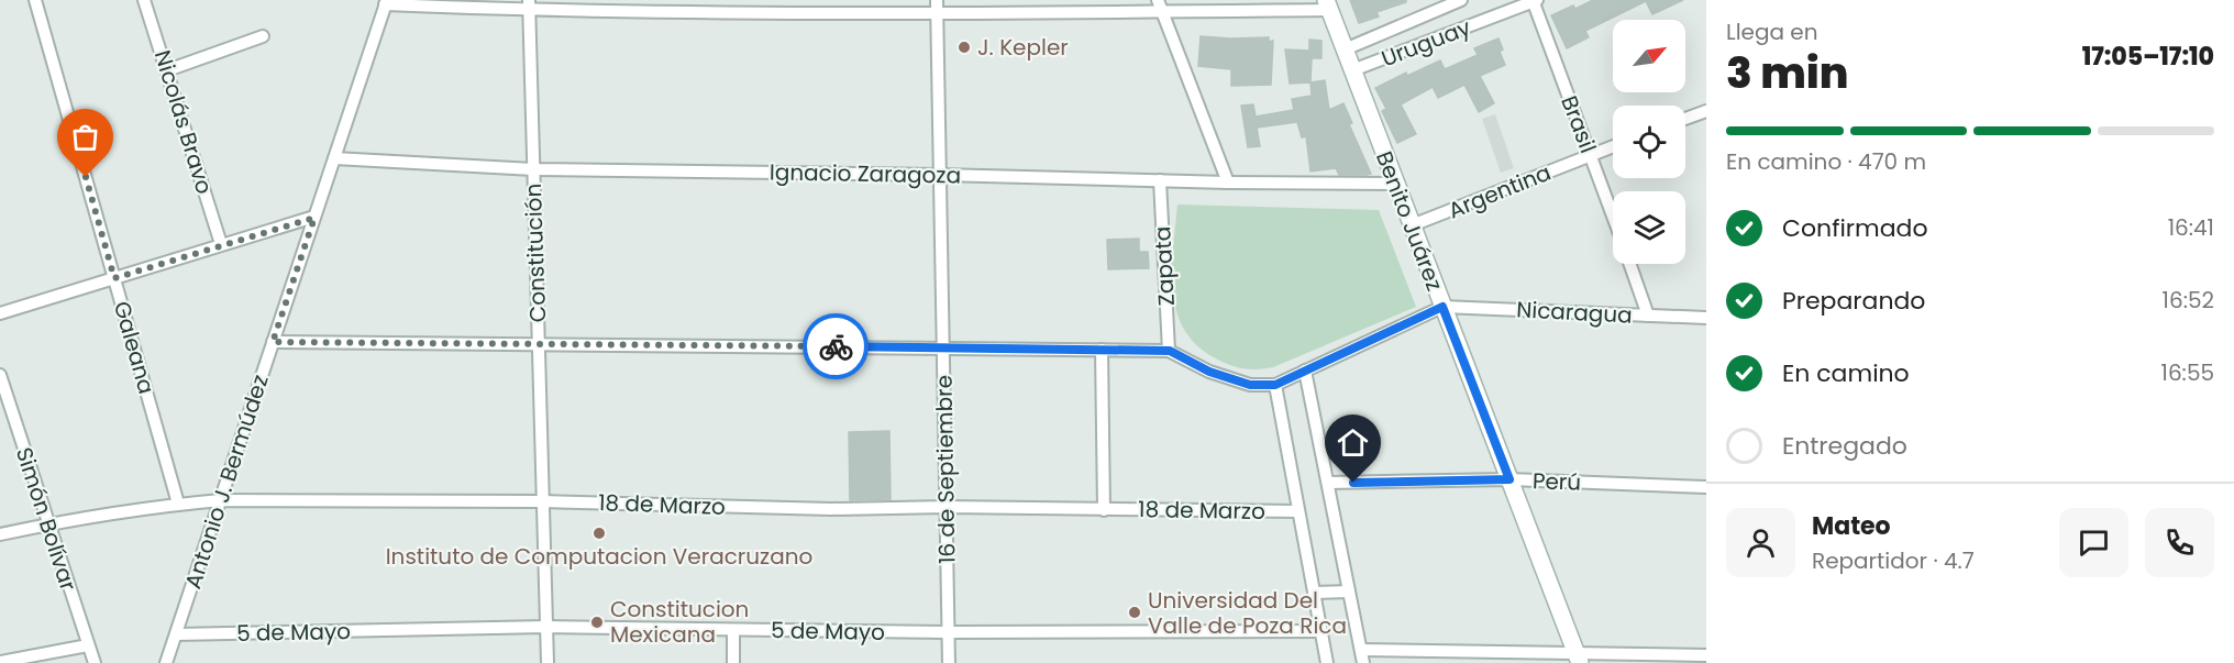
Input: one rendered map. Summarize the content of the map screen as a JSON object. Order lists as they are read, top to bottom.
{
  "streets": {
    "street": [
      "Uruguay",
      "Nicolás Bravo",
      "Brasil",
      "Ignacio Zaragoza",
      "Argentina",
      "Benito Juárez",
      "Constitución",
      "Zapata",
      "Nicaragua",
      "Galeana",
      "16 de Septiembre",
      "Antonio J. Bermúdez",
      "Perú",
      "18 de Marzo",
      "Simón Bolívar",
      "5 de Mayo"
    ]
  },
  "crossings": [
    ["Uruguay", "Brasil"],
    ["Uruguay", "Benito Juárez"],
    ["Brasil", "Argentina"],
    ["Brasil", "Nicaragua"],
    ["Ignacio Zaragoza", "Benito Juárez"],
    ["Ignacio Zaragoza", "Constitución"],
    ["Ignacio Zaragoza", "Zapata"],
    ["Ignacio Zaragoza", "16 de Septiembre"],
    ["Ignacio Zaragoza", "Antonio J. Bermúdez"],
    ["Argentina", "Benito Juárez"],
    ["Benito Juárez", "Nicaragua"],
    ["Benito Juárez", "Perú"],
    ["Constitución", "18 de Marzo"],
    ["Constitución", "5 de Mayo"],
    ["Galeana", "18 de Marzo"],
    ["16 de Septiembre", "18 de Marzo"],
    ["16 de Septiembre", "5 de Mayo"],
    ["Antonio J. Bermúdez", "18 de Marzo"],
    ["Antonio J. Bermúdez", "5 de Mayo"],
    ["18 de Marzo", "Simón Bolívar"]
  ],
  "places": [
    "J. Kepler",
    "Instituto de Computacion Veracruzano",
    "Universidad Del Valle de Poza Rica",
    "Constitucion Mexicana"
  ],
  "north": "top right",
  "page": {
    "heading": ["3 min", "Llega en", "17:05–17:10"],
    "panel": ["Mateo", "Repartidor · 4.7"],
    "bar": "En camino · 470 m",
    "list": [
      ["Confirmado", "16:41"],
      ["Preparando", "16:52"],
      ["En camino", "16:55"],
      "Entregado"
    ]
  }
}
